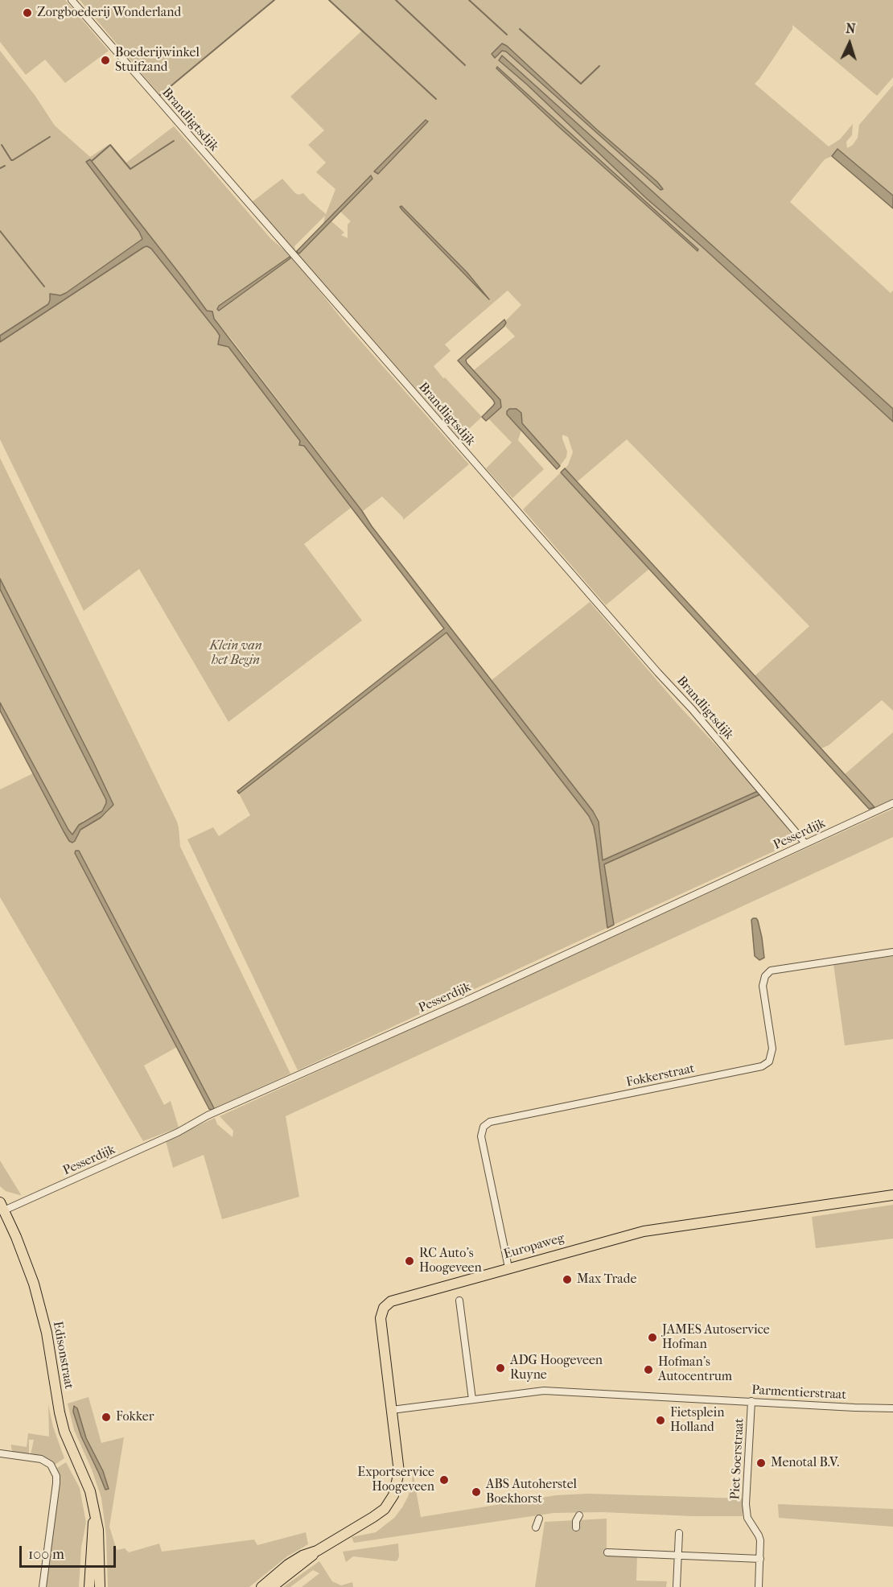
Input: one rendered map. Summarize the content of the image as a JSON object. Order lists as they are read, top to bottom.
{
  "streets": {
    "main road": ["Europaweg", "Edisonstraat"],
    "street": [
      "Brandligtsdijk",
      "Pesserdijk",
      "Fokkerstraat",
      "Parmentierstraat",
      "Piet Soerstraat"
    ]
  },
  "crossings": [
    ["Brandligtsdijk", "Pesserdijk"],
    ["Pesserdijk", "Edisonstraat"],
    ["Fokkerstraat", "Europaweg"],
    ["Europaweg", "Parmentierstraat"],
    ["Parmentierstraat", "Piet Soerstraat"]
  ],
  "parks": ["Klein van het Begin"],
  "places": [
    "Zorgboederij Wonderland",
    "Boederijwinkel Stuifzand",
    "RC Auto's Hoogeveen",
    "Max Trade",
    "JAMES Autoservice Hofman",
    "ADG Hoogeveen Ruyne",
    "Hofman's Autocentrum",
    "Fokker",
    "Fietsplein Holland",
    "Menotal B.V.",
    "Exportservice Hoogeveen",
    "ABS Autoherstel Boekhorst"
  ],
  "scale_bar": "100 m",
  "north": "top"
}
